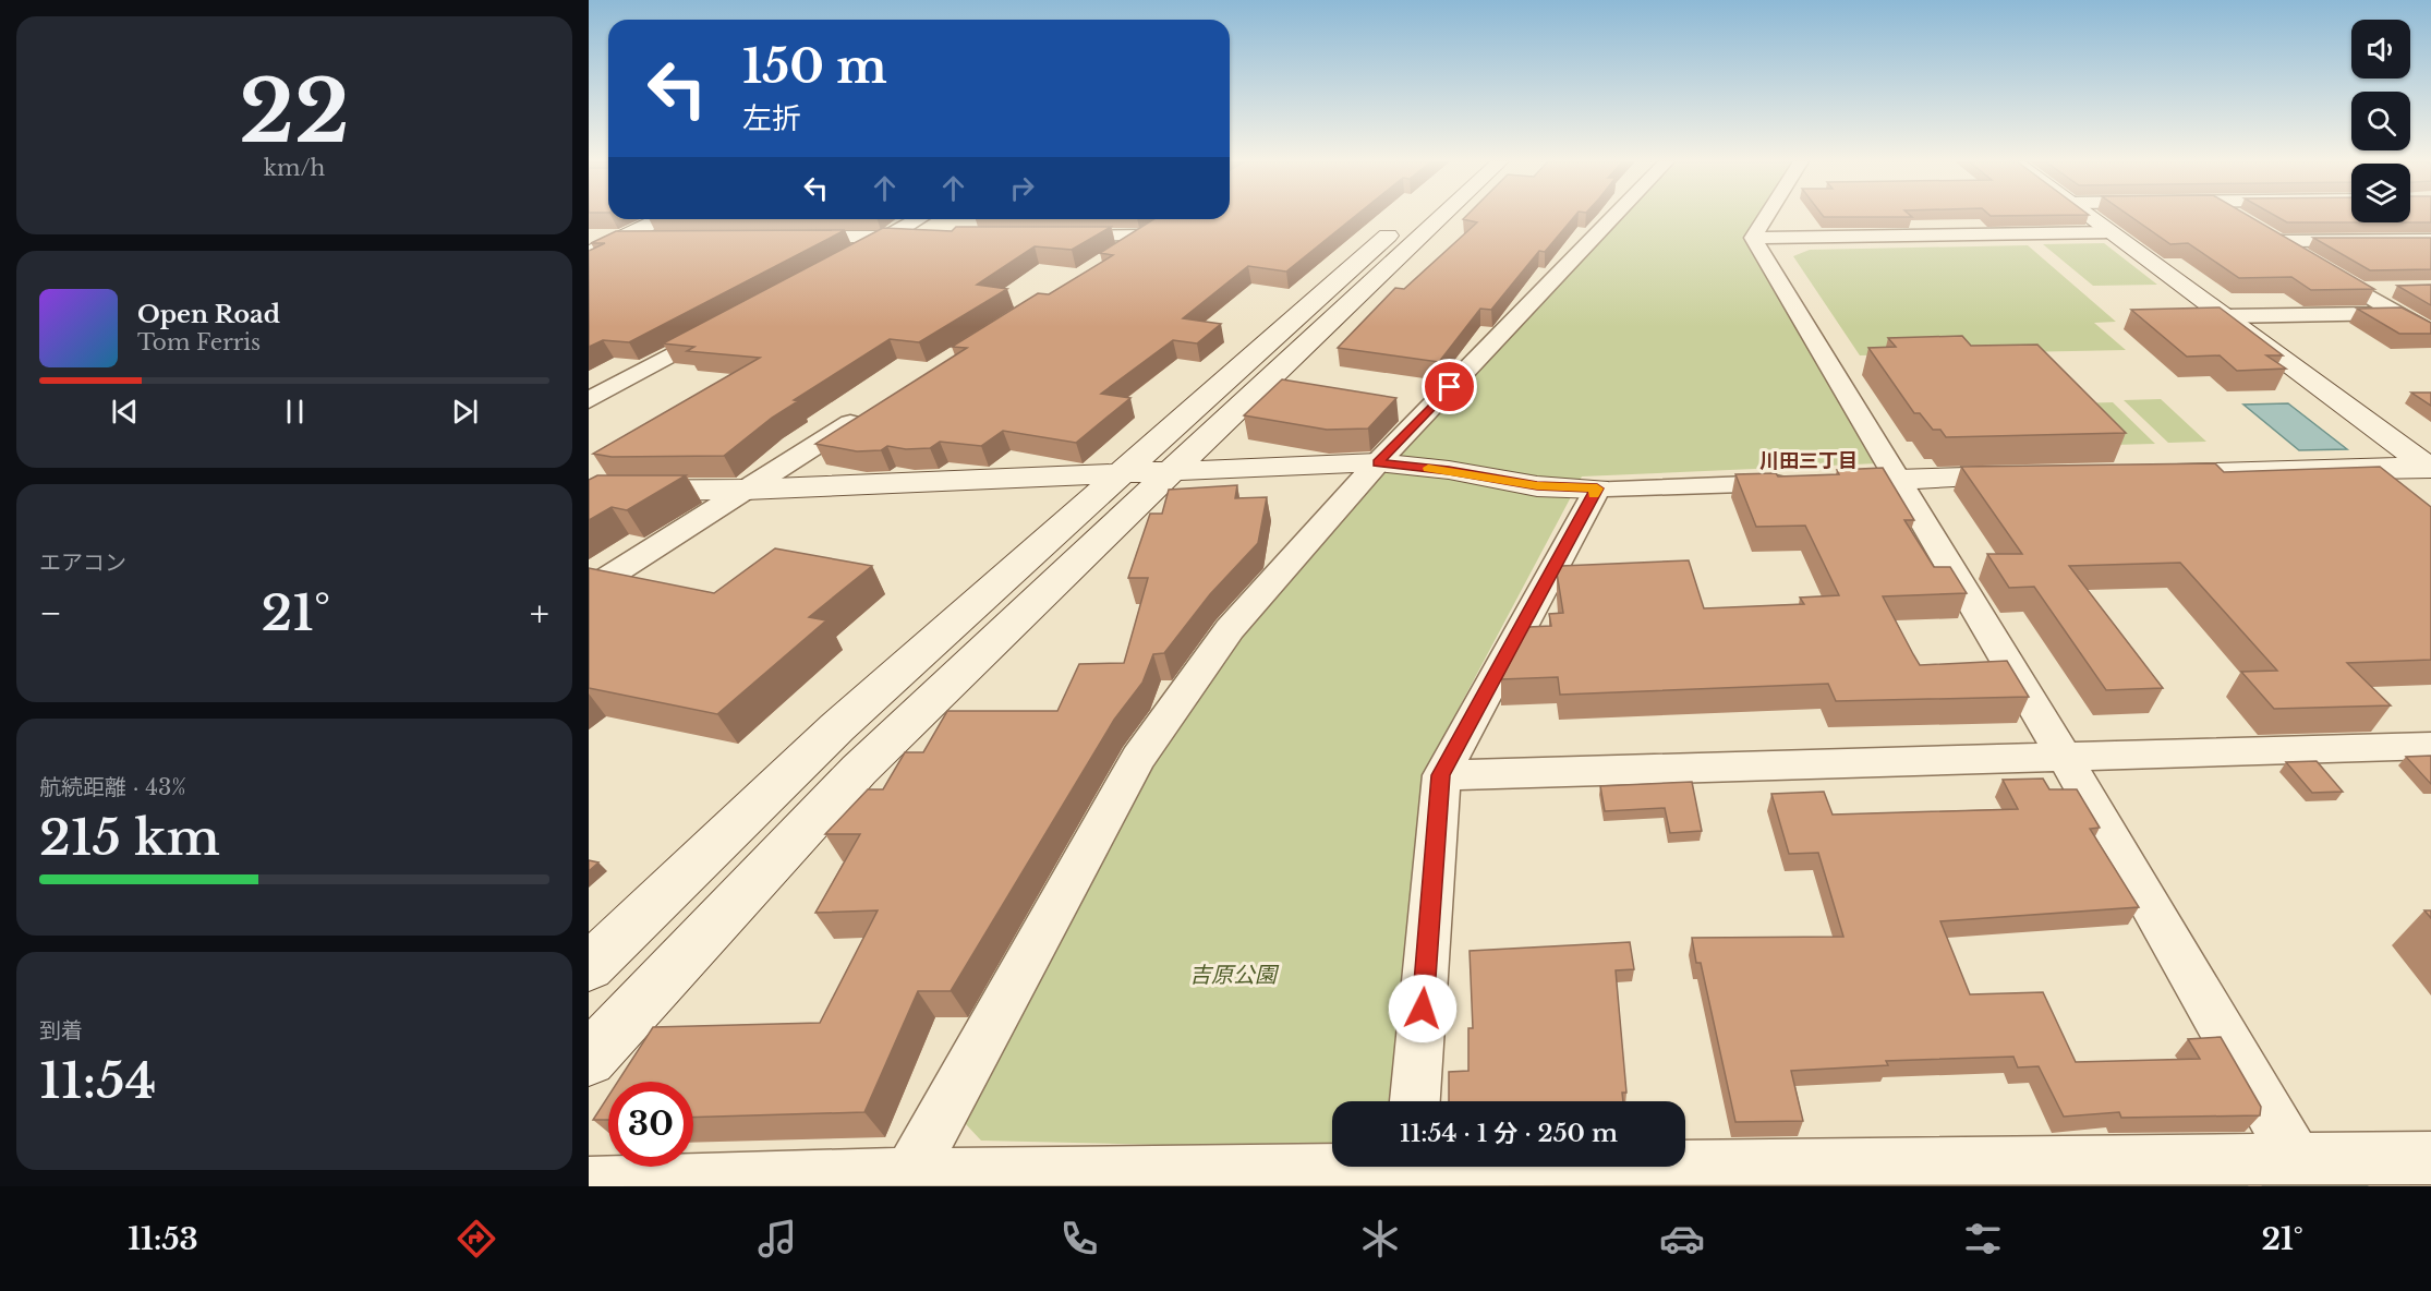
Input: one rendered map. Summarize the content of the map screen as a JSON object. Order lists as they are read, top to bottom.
{
  "districts": ["川田三丁目"],
  "parks": ["吉原公園"],
  "page": {
    "tile": [
      ["22", "km/h"],
      "エアコン",
      ["航続距離 · 43%", "215 km"],
      ["到着", "11:54"]
    ],
    "turn": ["150 m", "左折"],
    "song": ["Open Road", "Tom Ferris"],
    "heat": ["−", "21°", "+"],
    "limit": "30",
    "trip": "11:54 · 1 分 · 250 m",
    "tabs": ["11:53", "21°"]
  }
}
